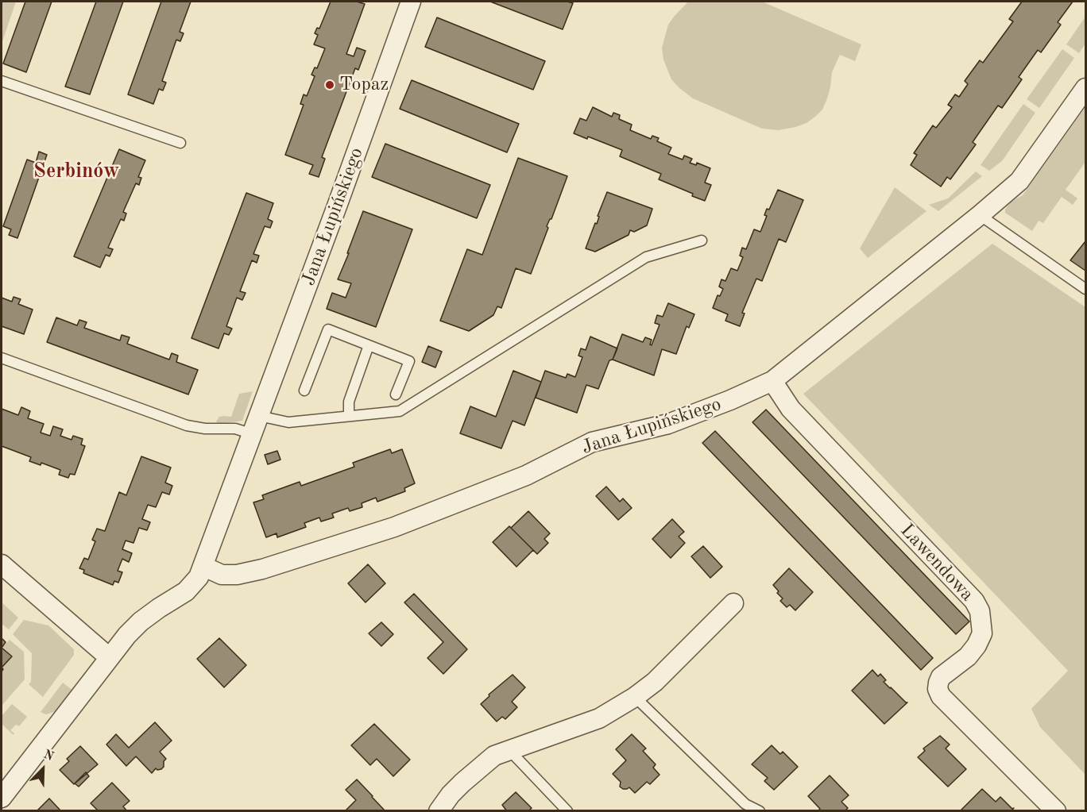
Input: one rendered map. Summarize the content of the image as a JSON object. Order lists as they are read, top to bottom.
{
  "streets": {
    "street": ["Jana Łupińskiego", "Lawendowa"]
  },
  "crossings": [
    ["Jana Łupińskiego", "Lawendowa"]
  ],
  "districts": ["Serbinów"],
  "places": ["Topaz"],
  "north": "top right"
}
